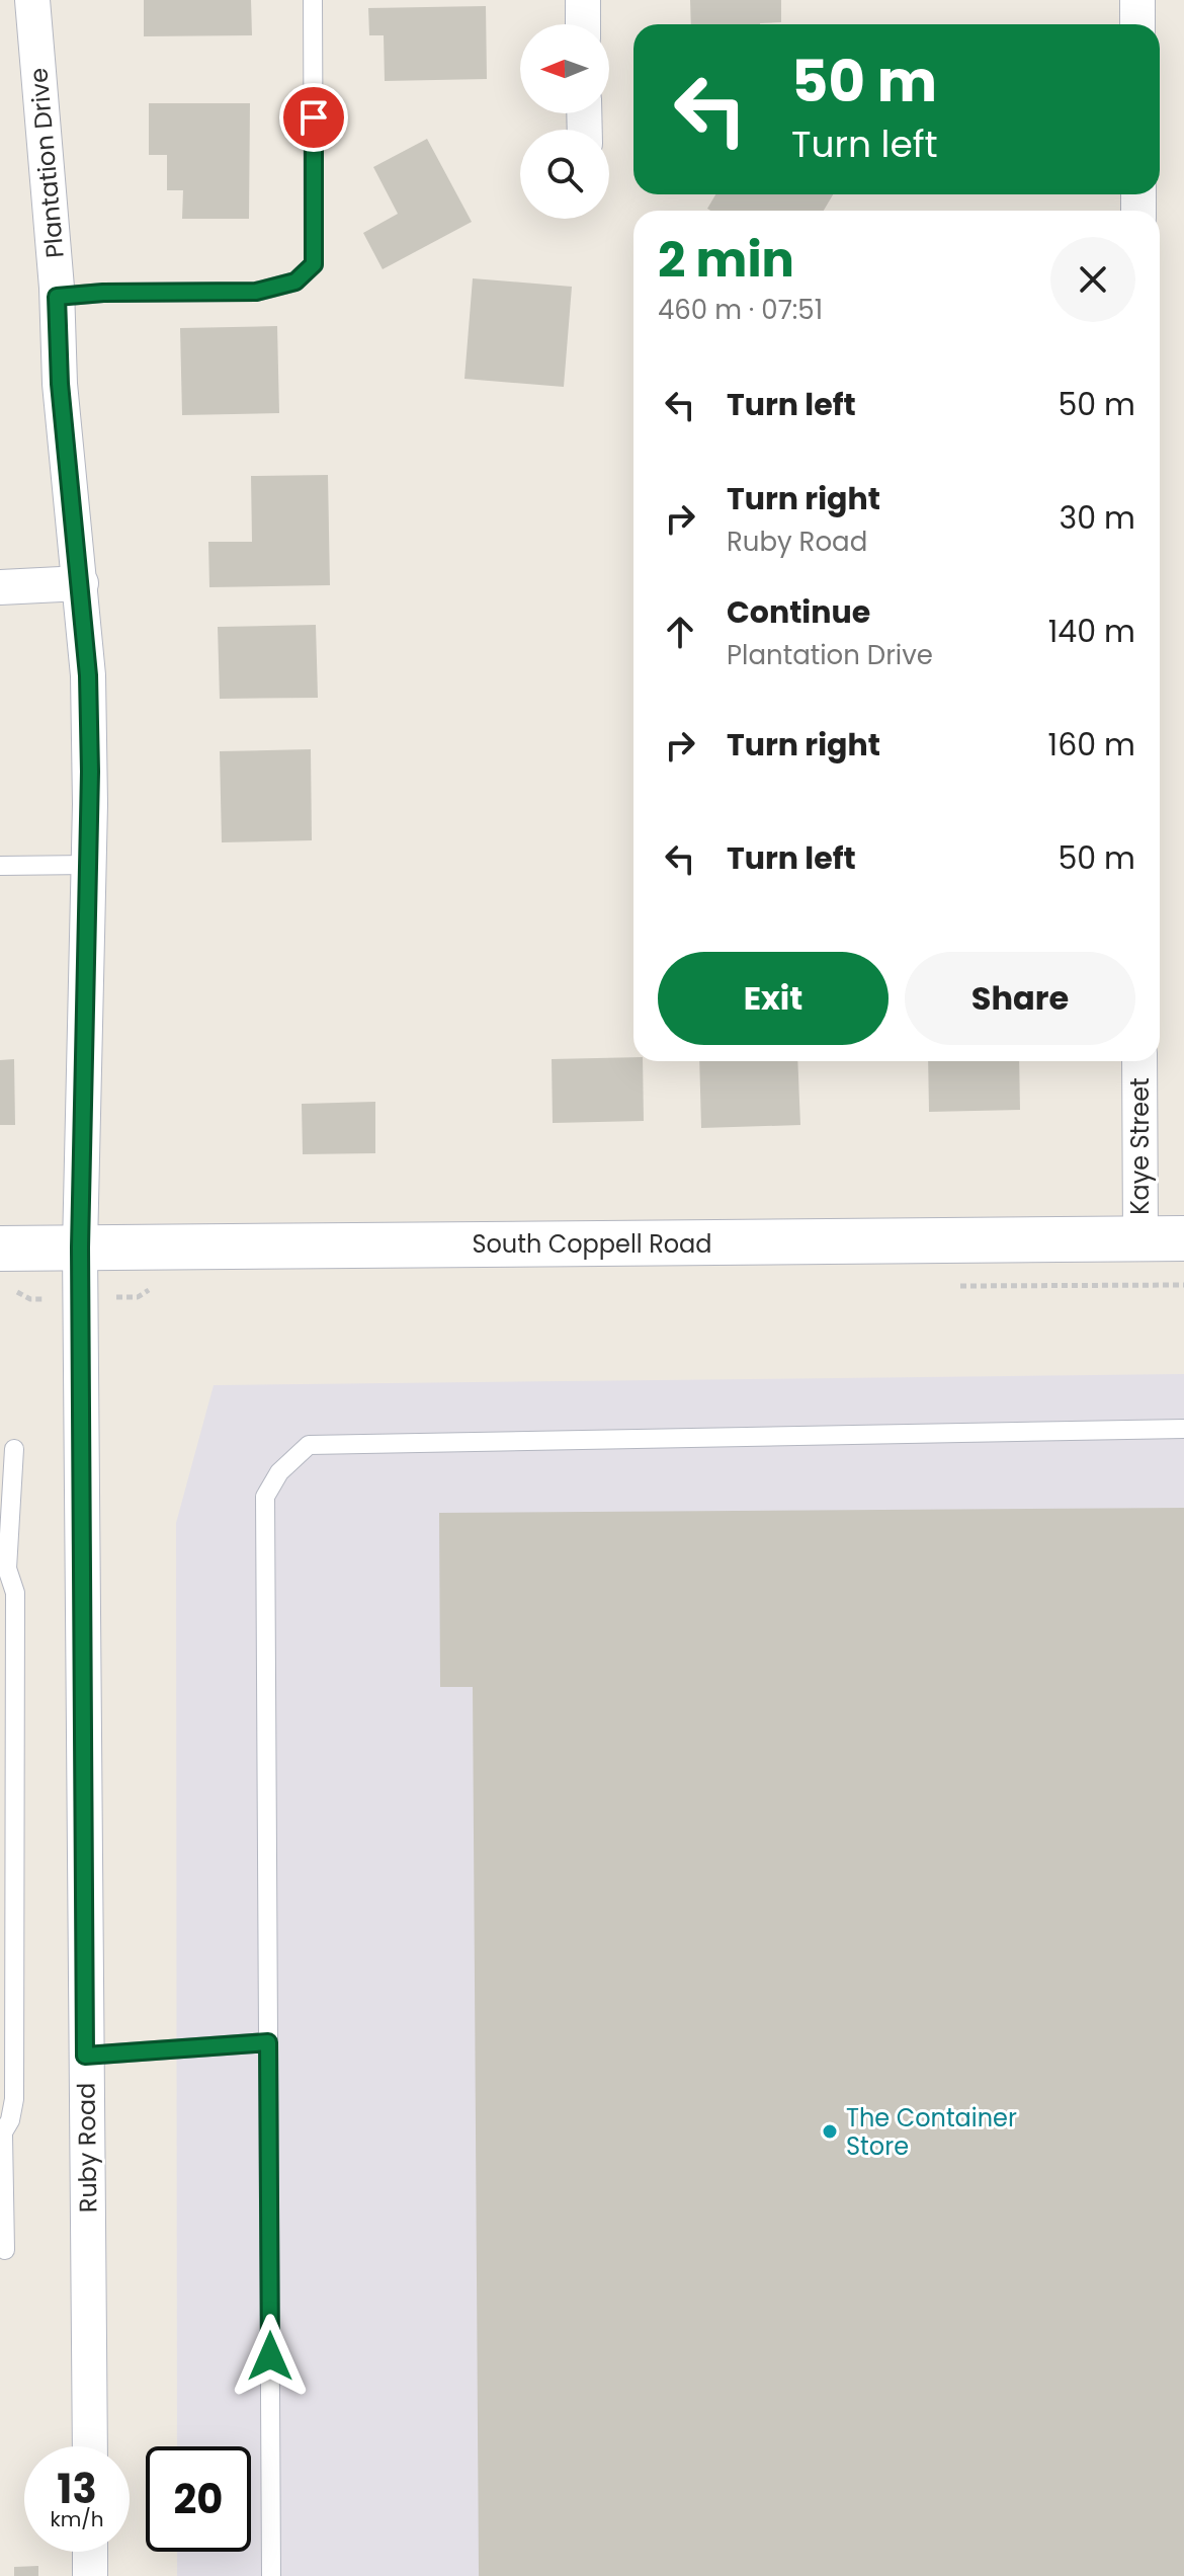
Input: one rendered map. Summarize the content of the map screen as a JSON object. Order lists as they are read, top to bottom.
{
  "streets": {
    "street": [
      "Plantation Drive",
      "Kaye Street",
      "South Coppell Road",
      "Ruby Road"
    ]
  },
  "crossings": [
    ["Plantation Drive", "South Coppell Road"],
    ["Plantation Drive", "Ruby Road"],
    ["Kaye Street", "South Coppell Road"],
    ["South Coppell Road", "Ruby Road"]
  ],
  "places": ["The Container Store"],
  "north": "left",
  "page": {
    "turn": ["50 m", "Turn left"],
    "heading": ["2 min", "460 m · 07:51"],
    "list": [
      {
        "name": "Turn left",
        "value": "50 m"
      },
      {
        "name": "Turn right",
        "note": "Ruby Road",
        "value": "30 m"
      },
      {
        "name": "Continue",
        "note": "Plantation Drive",
        "value": "140 m"
      },
      {
        "name": "Turn right",
        "value": "160 m"
      },
      {
        "name": "Turn left",
        "value": "50 m"
      }
    ],
    "buttons": ["Exit", "Share"],
    "speed": "13 km/h",
    "limit": "20"
  }
}
